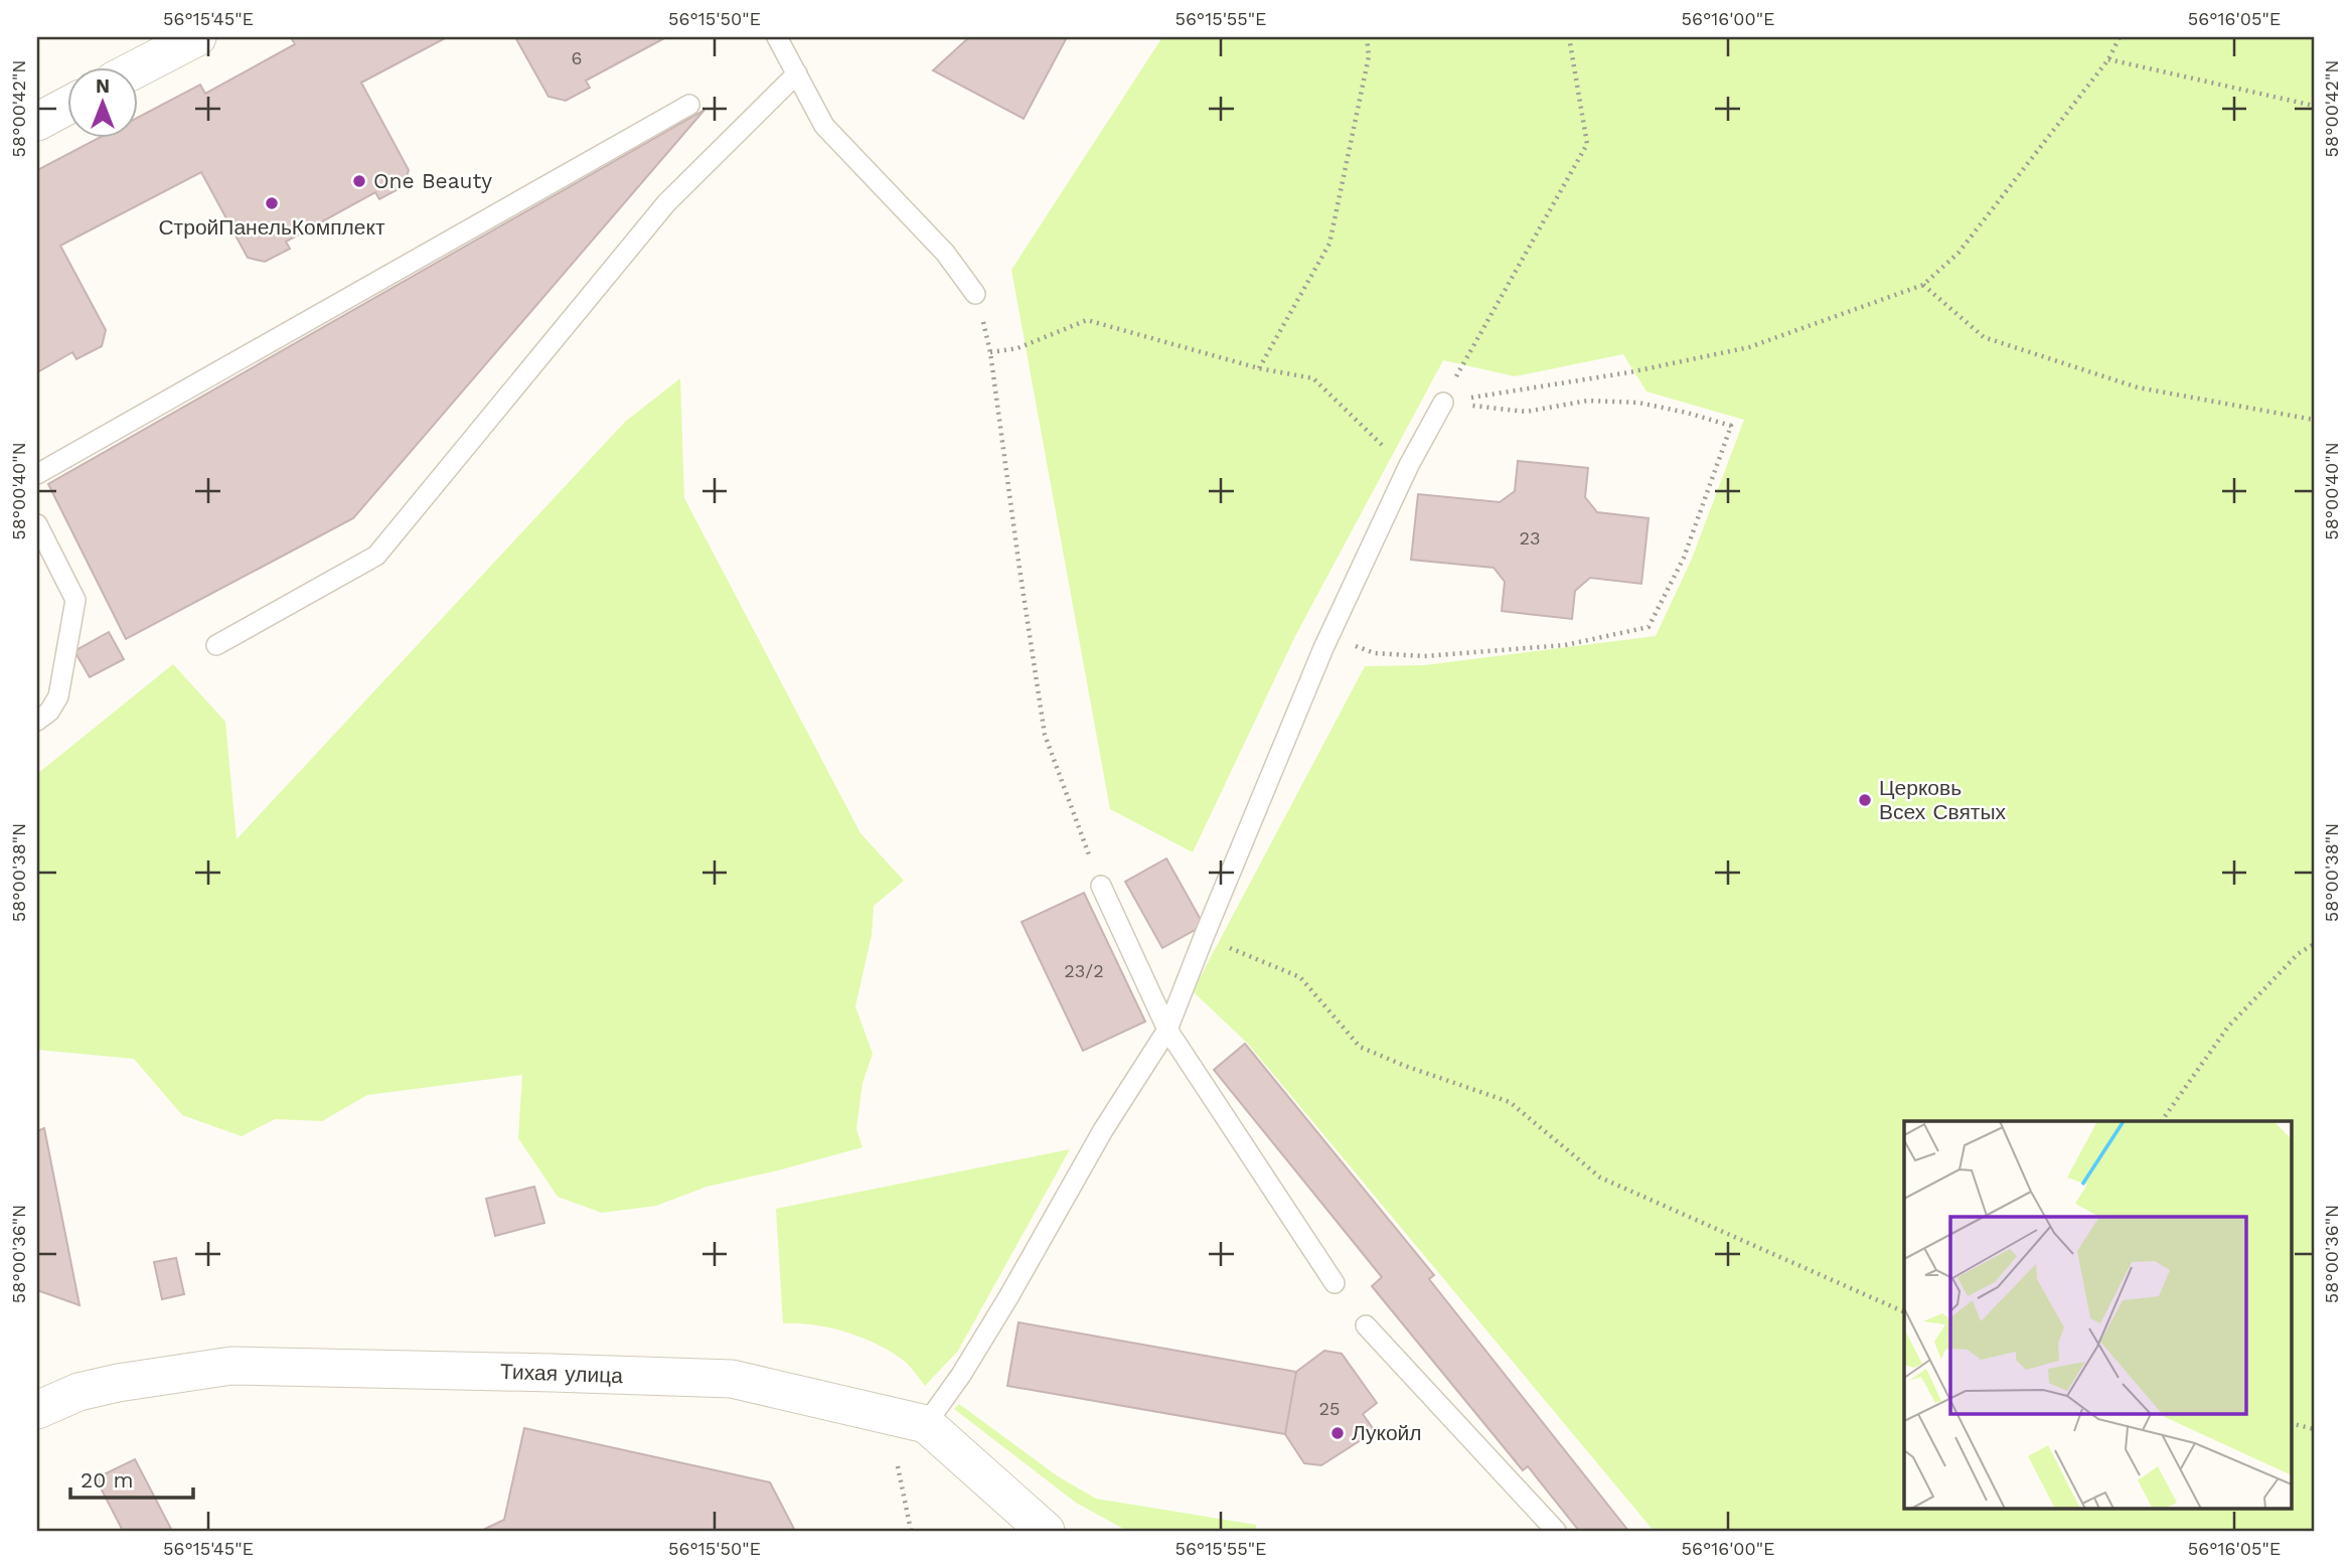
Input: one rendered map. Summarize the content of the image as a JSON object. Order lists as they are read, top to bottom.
{
  "streets": {
    "street": ["Тихая улица"]
  },
  "places": [
    "One Beauty",
    "СтройПанельКомплект",
    "Церковь Всех Святых",
    "Лукойл"
  ],
  "house_numbers": [
    "6",
    "23",
    "23/2",
    "25"
  ],
  "scale_bar": "20 m",
  "north": "top",
  "coordinates": [
    "56°15'45\"E",
    "56°15'50\"E",
    "56°15'55\"E",
    "56°16'00\"E",
    "56°16'05\"E",
    "58°00'42\"N",
    "58°00'40\"N",
    "58°00'38\"N",
    "58°00'36\"N"
  ]
}
